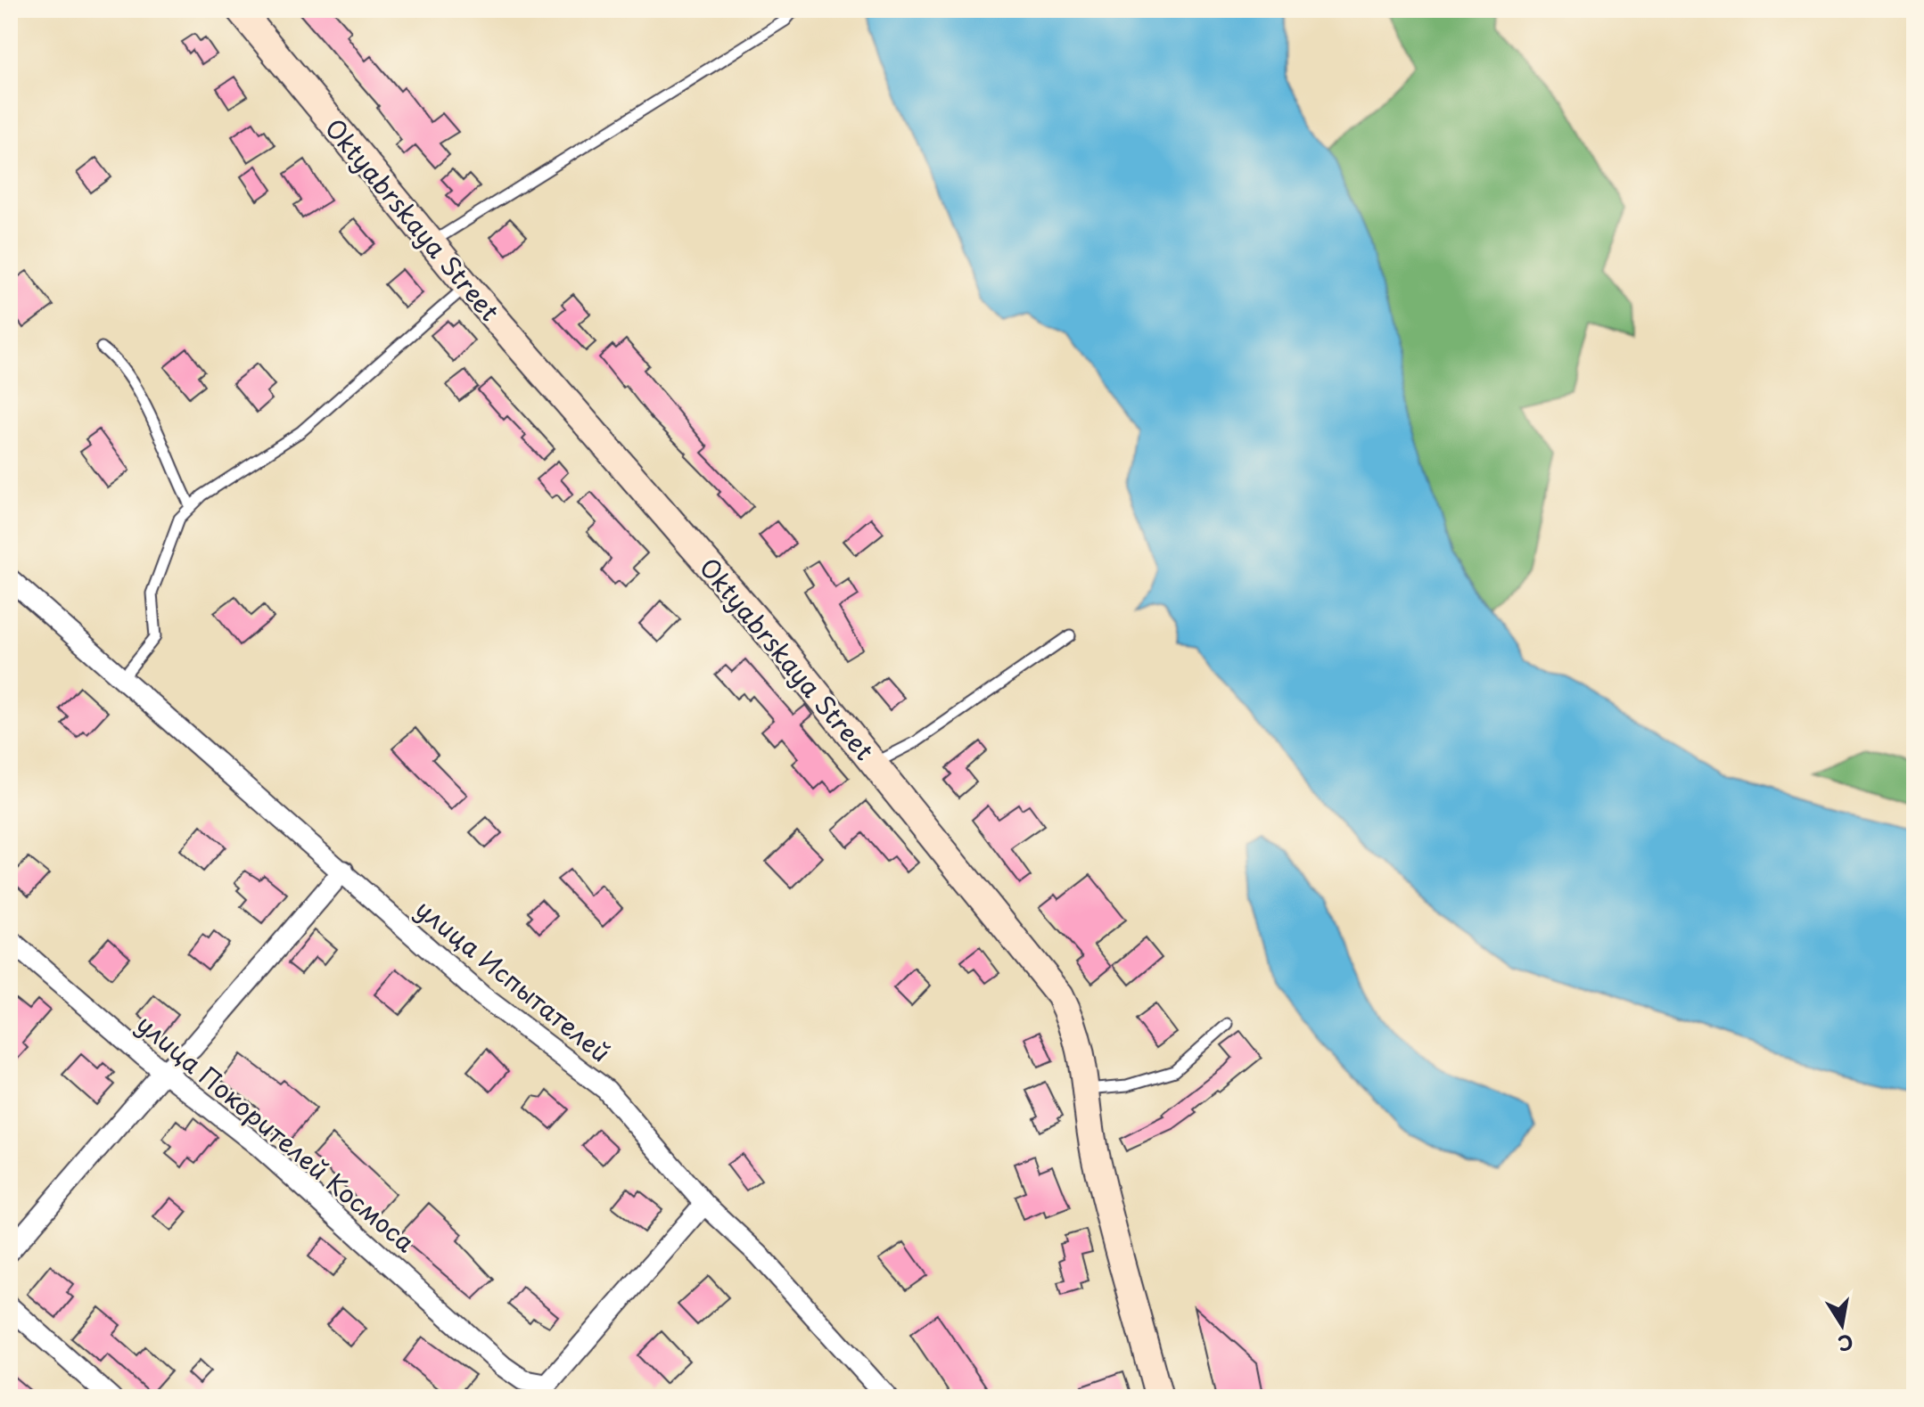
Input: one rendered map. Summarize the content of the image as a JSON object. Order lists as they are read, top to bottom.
{
  "streets": {
    "street": ["Oktyabrskaya Street", "улица Испытателей", "улица Покорителей Космоса"]
  },
  "north": "bottom"
}
